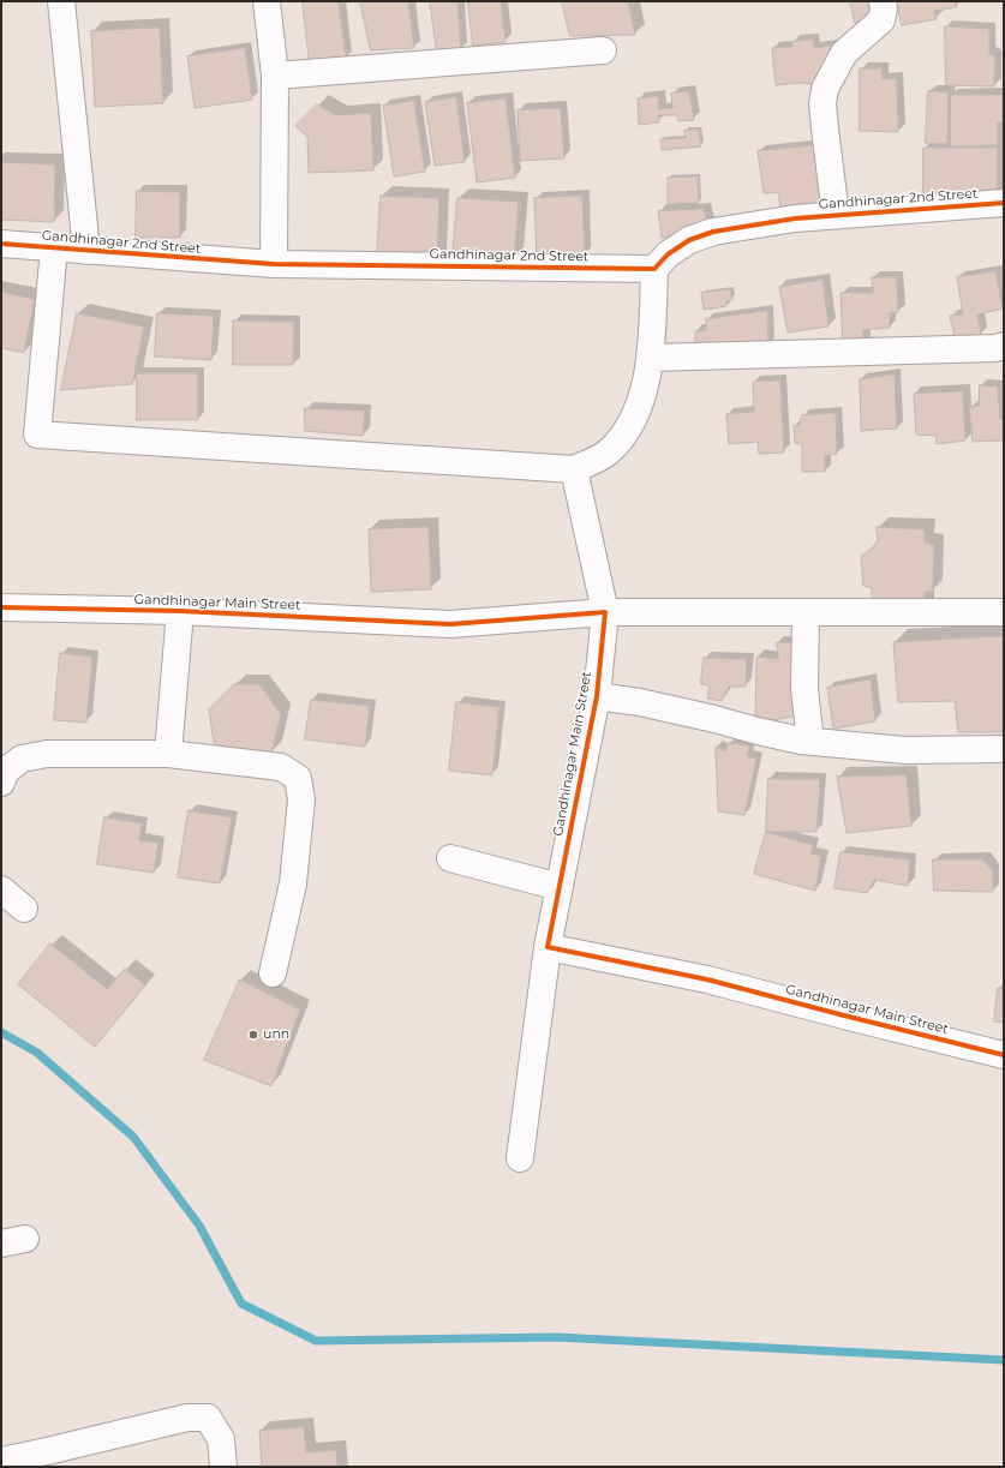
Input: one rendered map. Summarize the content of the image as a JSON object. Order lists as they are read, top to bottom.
{
  "streets": {
    "street": ["Gandhinagar 2nd Street", "Gandhinagar Main Street"]
  },
  "places": ["unn"]
}
